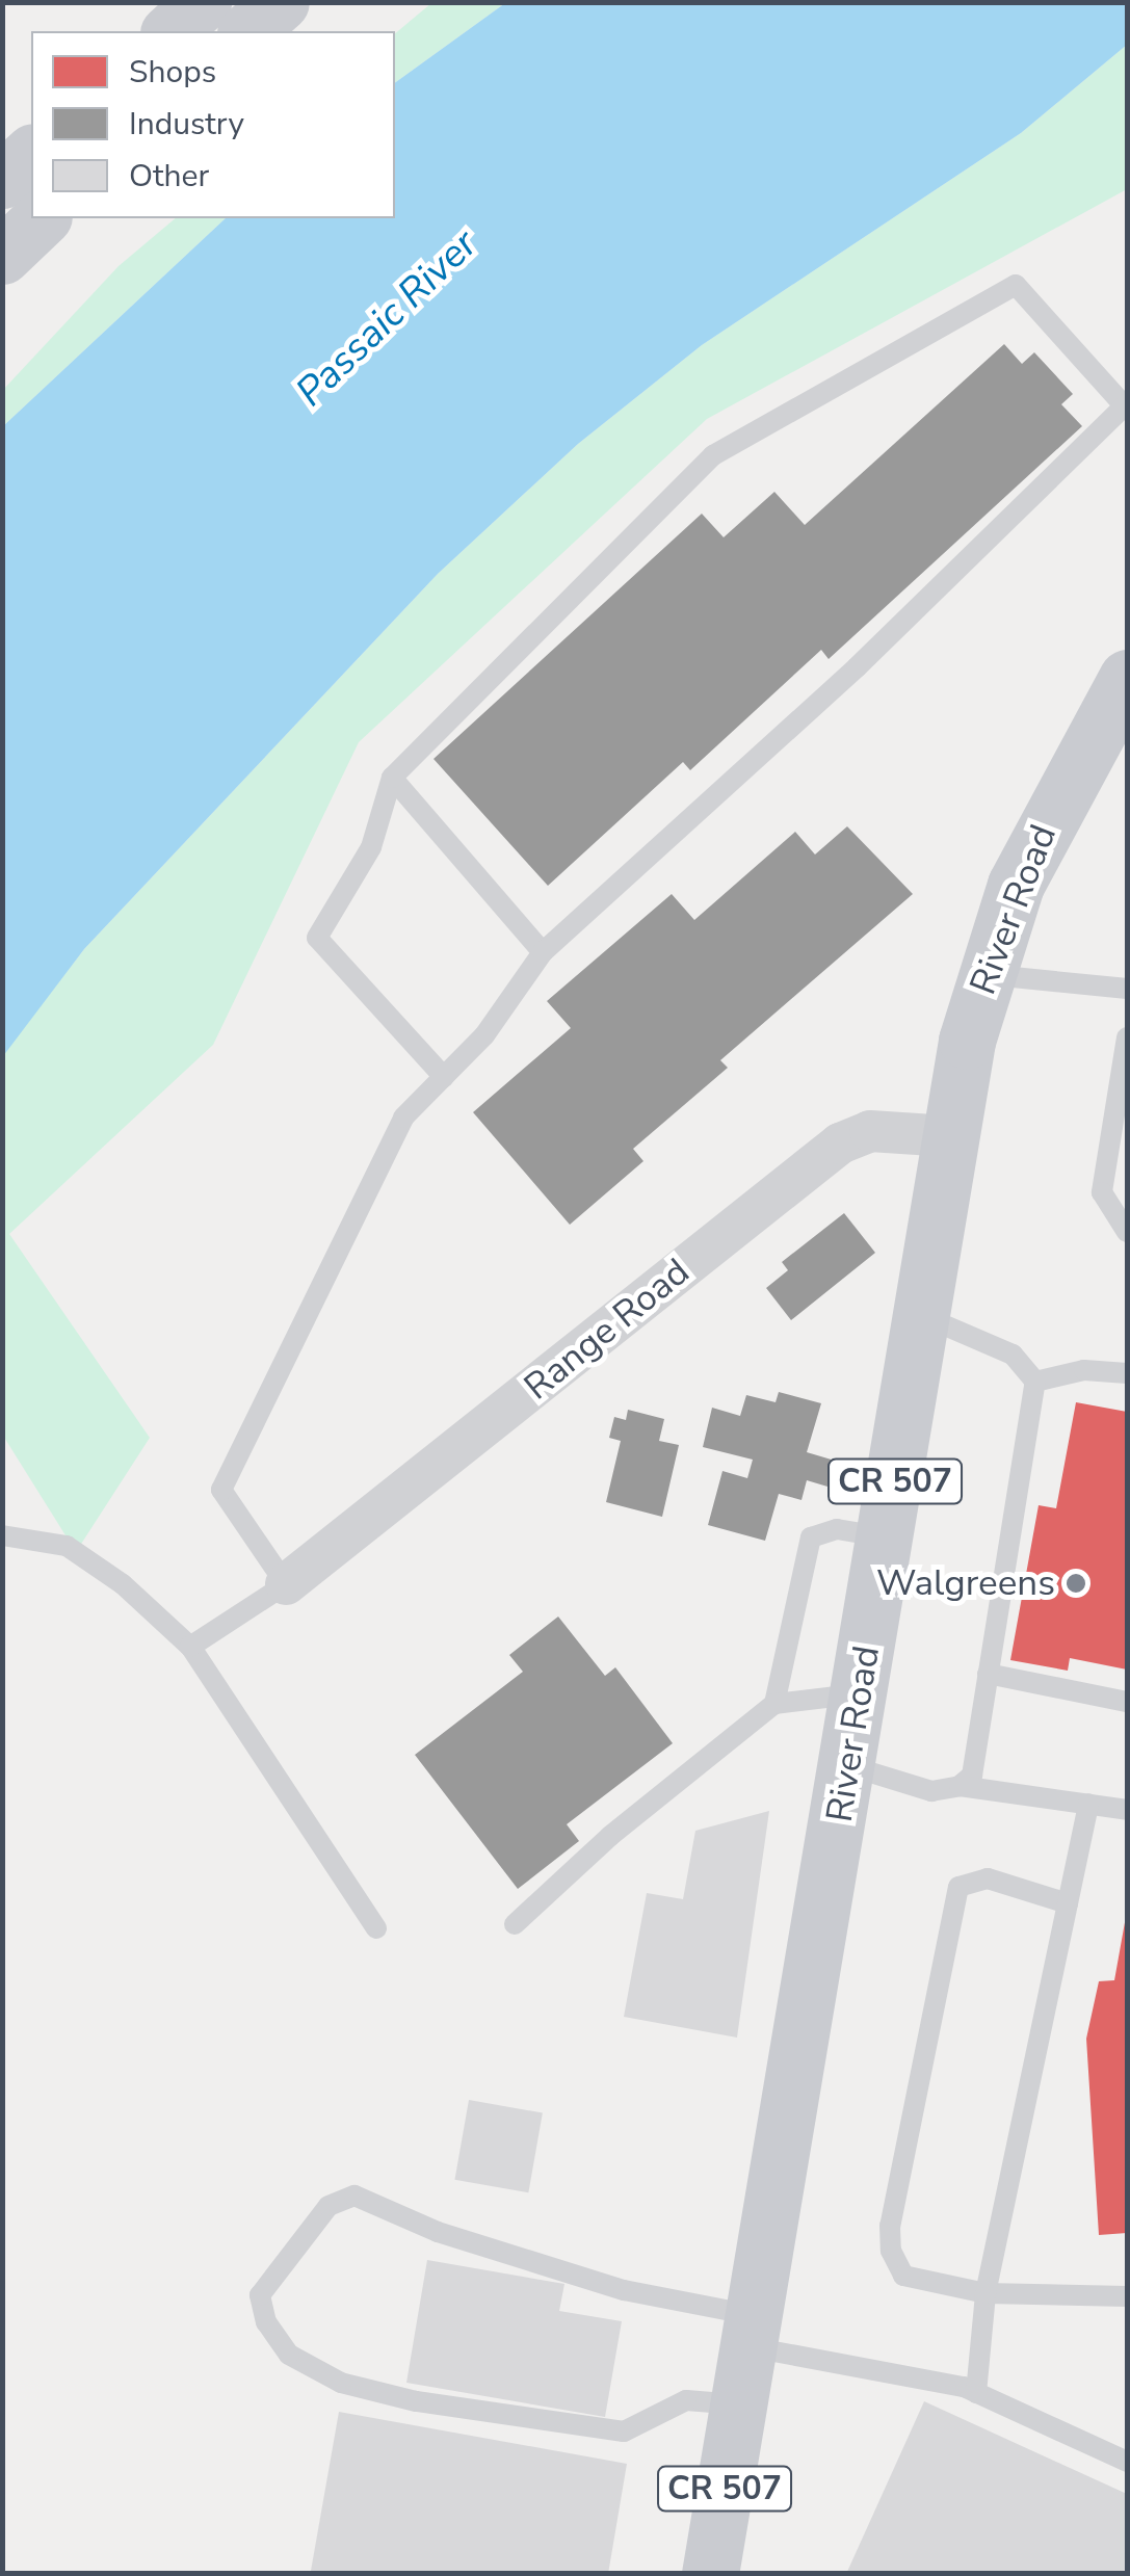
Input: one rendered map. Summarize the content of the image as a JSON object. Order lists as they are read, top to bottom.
{
  "streets": {
    "main road": ["River Road", "CR 507"],
    "street": ["Range Road"]
  },
  "crossings": [
    ["River Road", "Range Road"]
  ],
  "water": ["Passaic River"],
  "places": ["Walgreens"],
  "legend": ["Shops", "Industry", "Other"]
}
